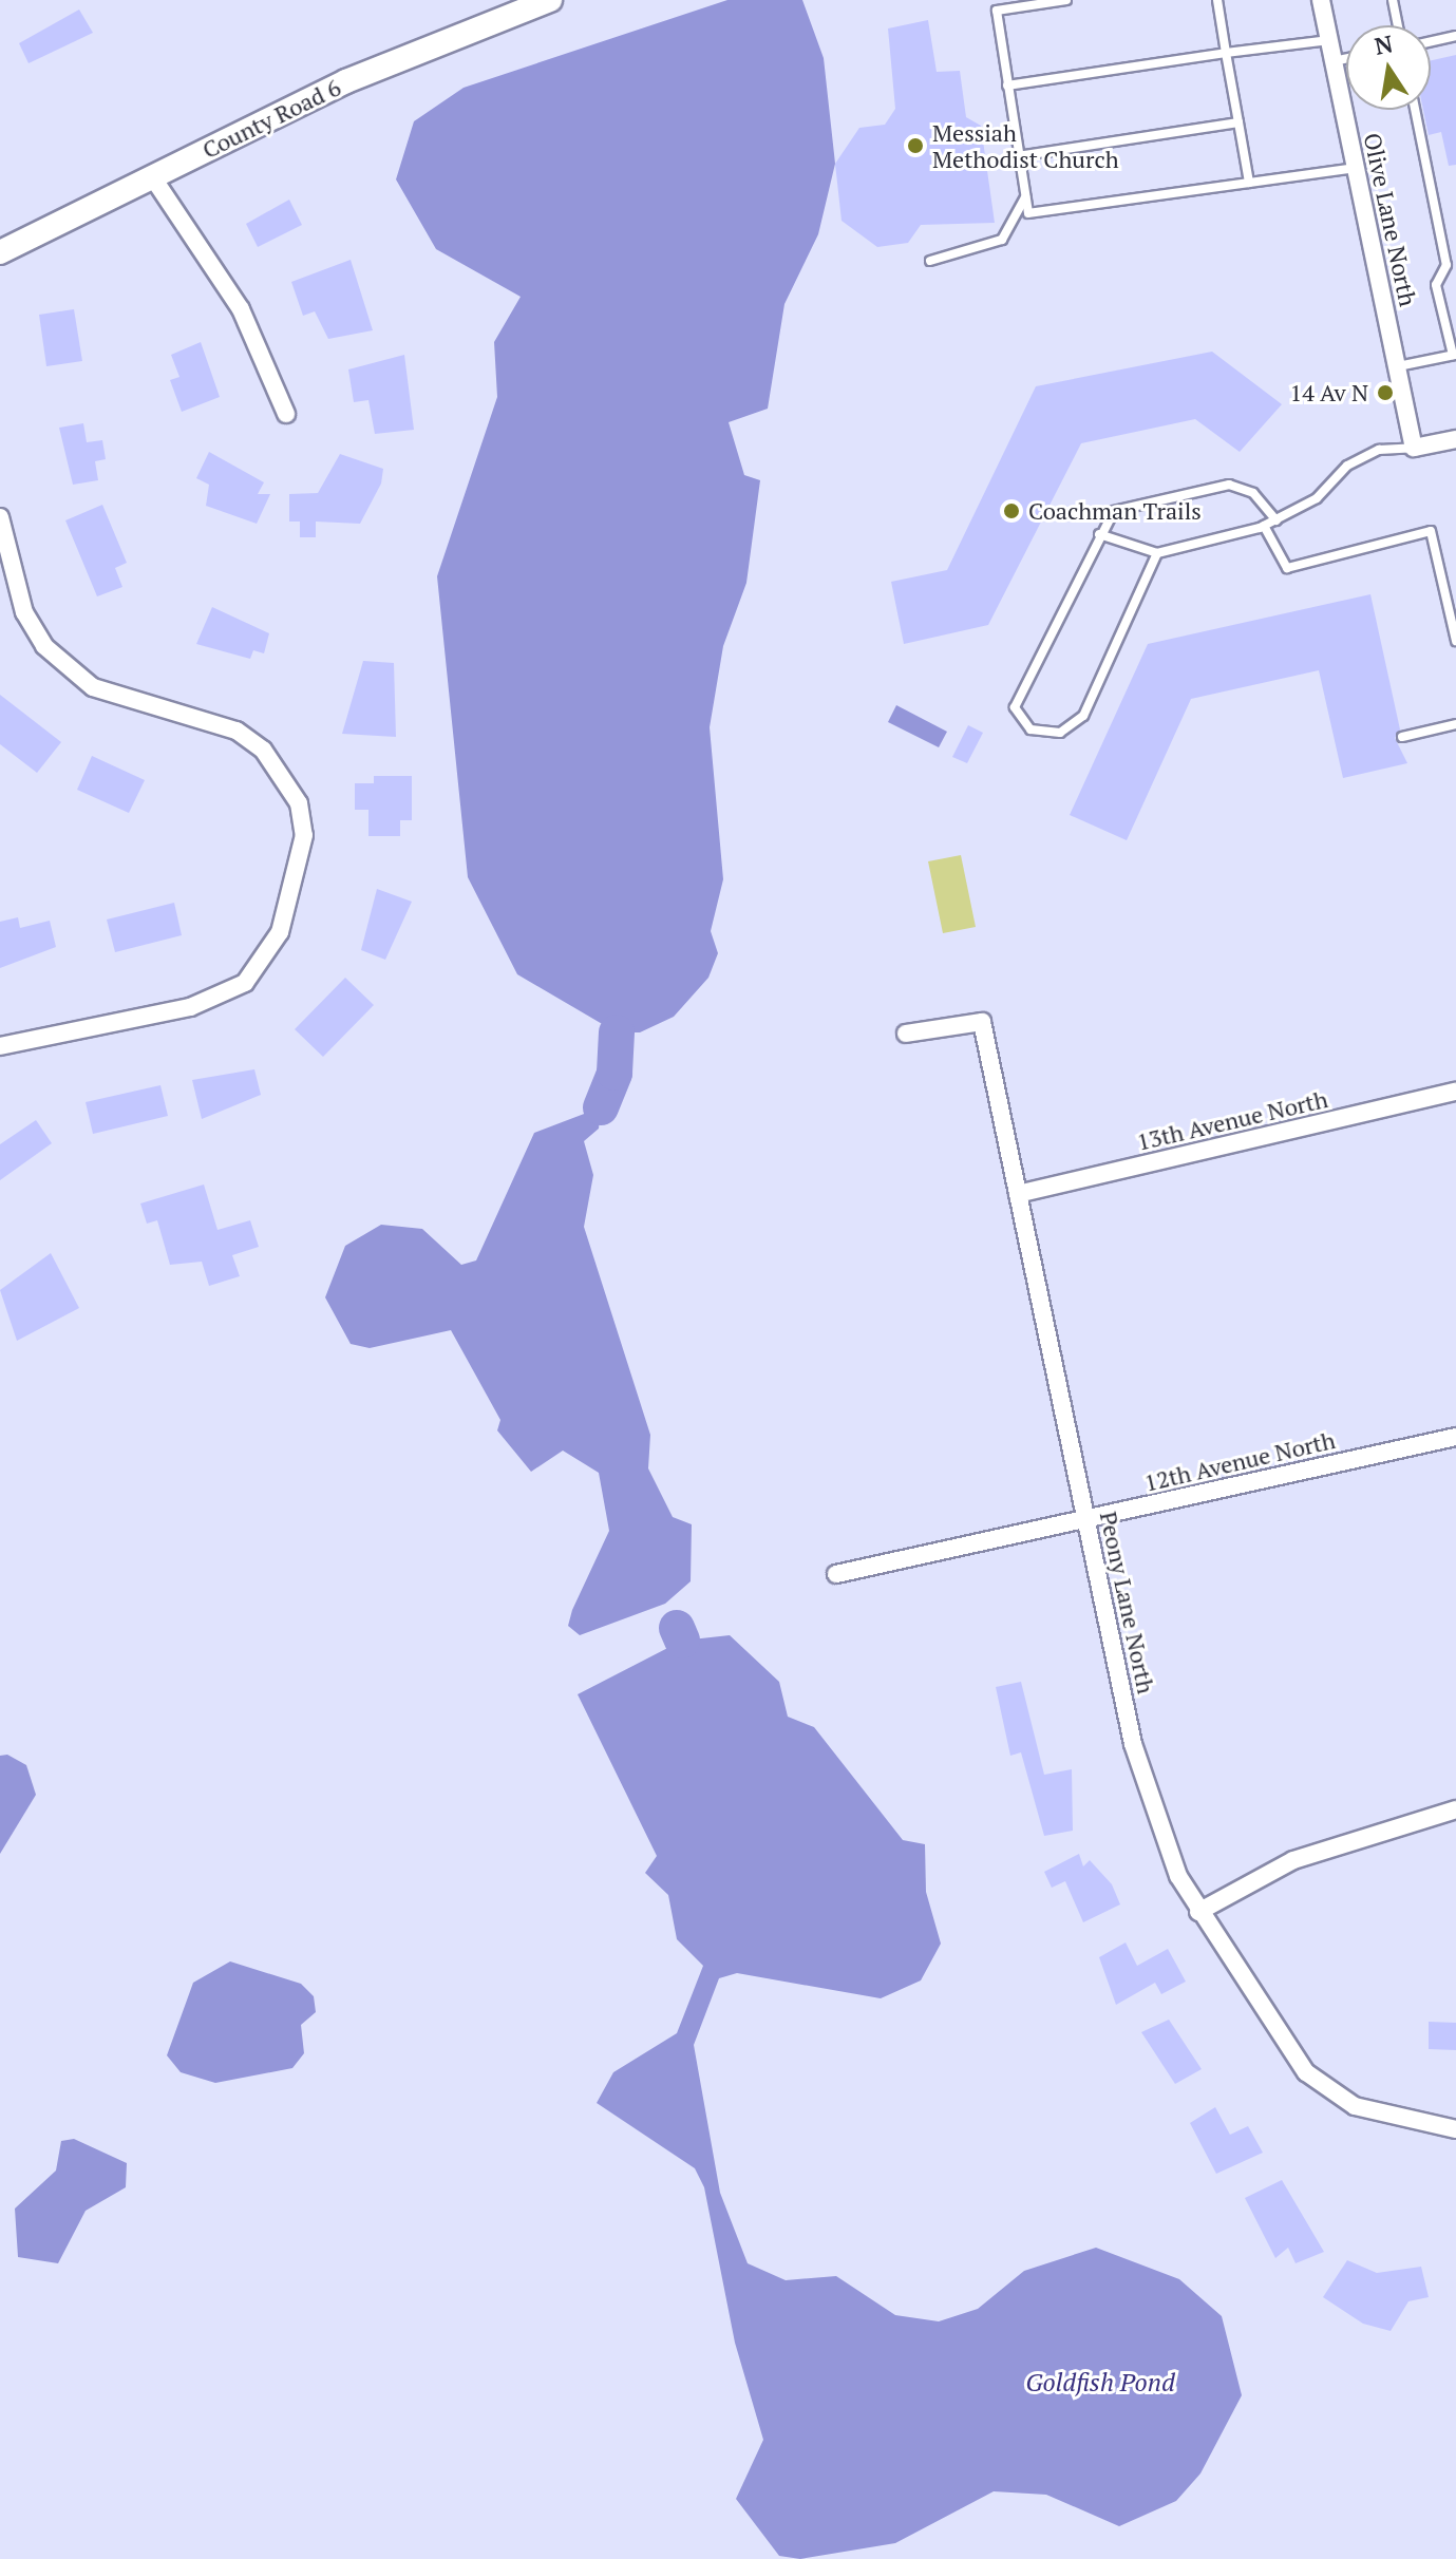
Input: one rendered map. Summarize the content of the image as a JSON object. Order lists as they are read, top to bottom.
{
  "streets": {
    "main road": ["County Road 6"],
    "street": [
      "Olive Lane North",
      "13th Avenue North",
      "12th Avenue North",
      "Peony Lane North"
    ]
  },
  "crossings": [
    ["13th Avenue North", "Peony Lane North"],
    ["12th Avenue North", "Peony Lane North"]
  ],
  "water": ["Goldfish Pond"],
  "places": ["Messiah Methodist Church", "14 Av N", "Coachman Trails"],
  "north": "top"
}
